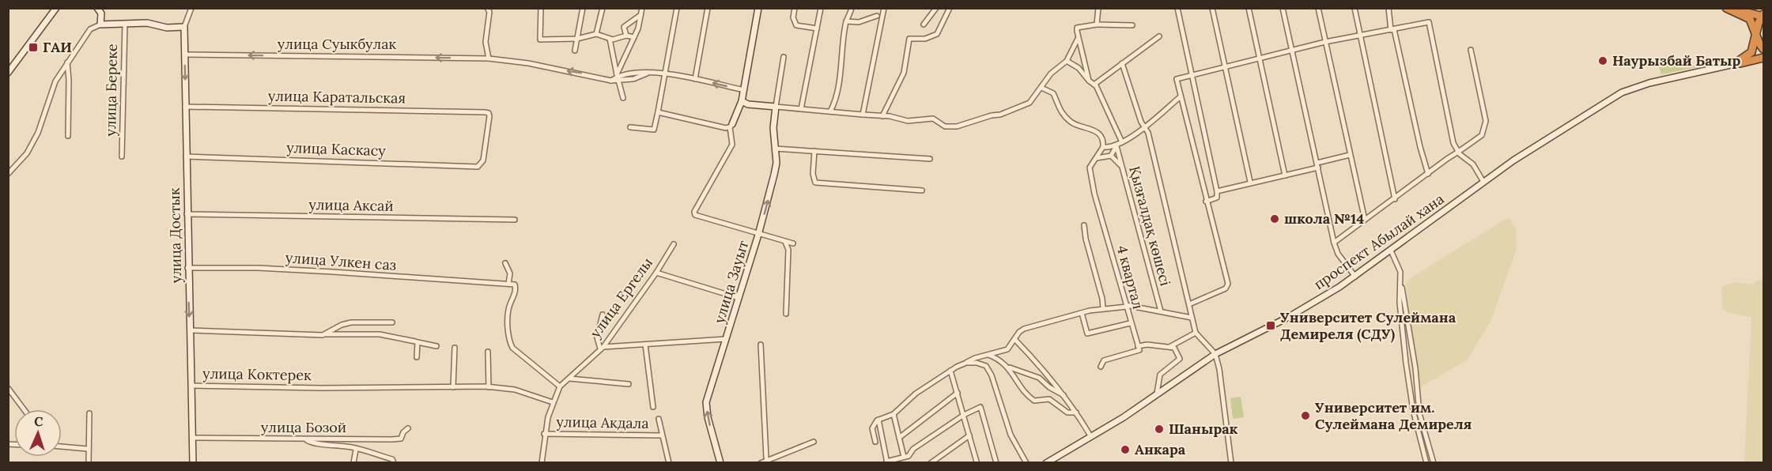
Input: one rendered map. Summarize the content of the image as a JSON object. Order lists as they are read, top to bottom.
{
  "streets": {
    "street": [
      "улица Суыкбулак",
      "улица Береке",
      "улица Каратальская",
      "улица Каскасу",
      "улица Аксай",
      "Қызғалдақ көшесі",
      "улица Достык",
      "проспект Абылай хана",
      "улица Улкен саз",
      "4 квартал",
      "улица Зауыт",
      "улица Ергелы",
      "улица Коктерек",
      "улица Акдала",
      "улица Бозой"
    ]
  },
  "crossings": [
    ["улица Суыкбулак", "улица Достык"],
    ["улица Каратальская", "улица Каскасу"],
    ["улица Каратальская", "улица Достык"],
    ["улица Каскасу", "улица Достык"],
    ["улица Аксай", "улица Достык"],
    ["улица Достык", "улица Улкен саз"],
    ["улица Достык", "улица Коктерек"],
    ["улица Достык", "улица Бозой"],
    ["улица Ергелы", "улица Коктерек"],
    ["улица Ергелы", "улица Акдала"]
  ],
  "one_way": ["улица Суыкбулак", "улица Зауыт"],
  "places": {
    "transit": ["ГАИ", "Университет Сулеймана Демиреля (СДУ)"],
    "other": [
      "Наурызбай Батыр",
      "школа №14",
      "Университет им. Сулеймана Демиреля",
      "Шанырак",
      "Анкара"
    ]
  },
  "north": "top"
}
